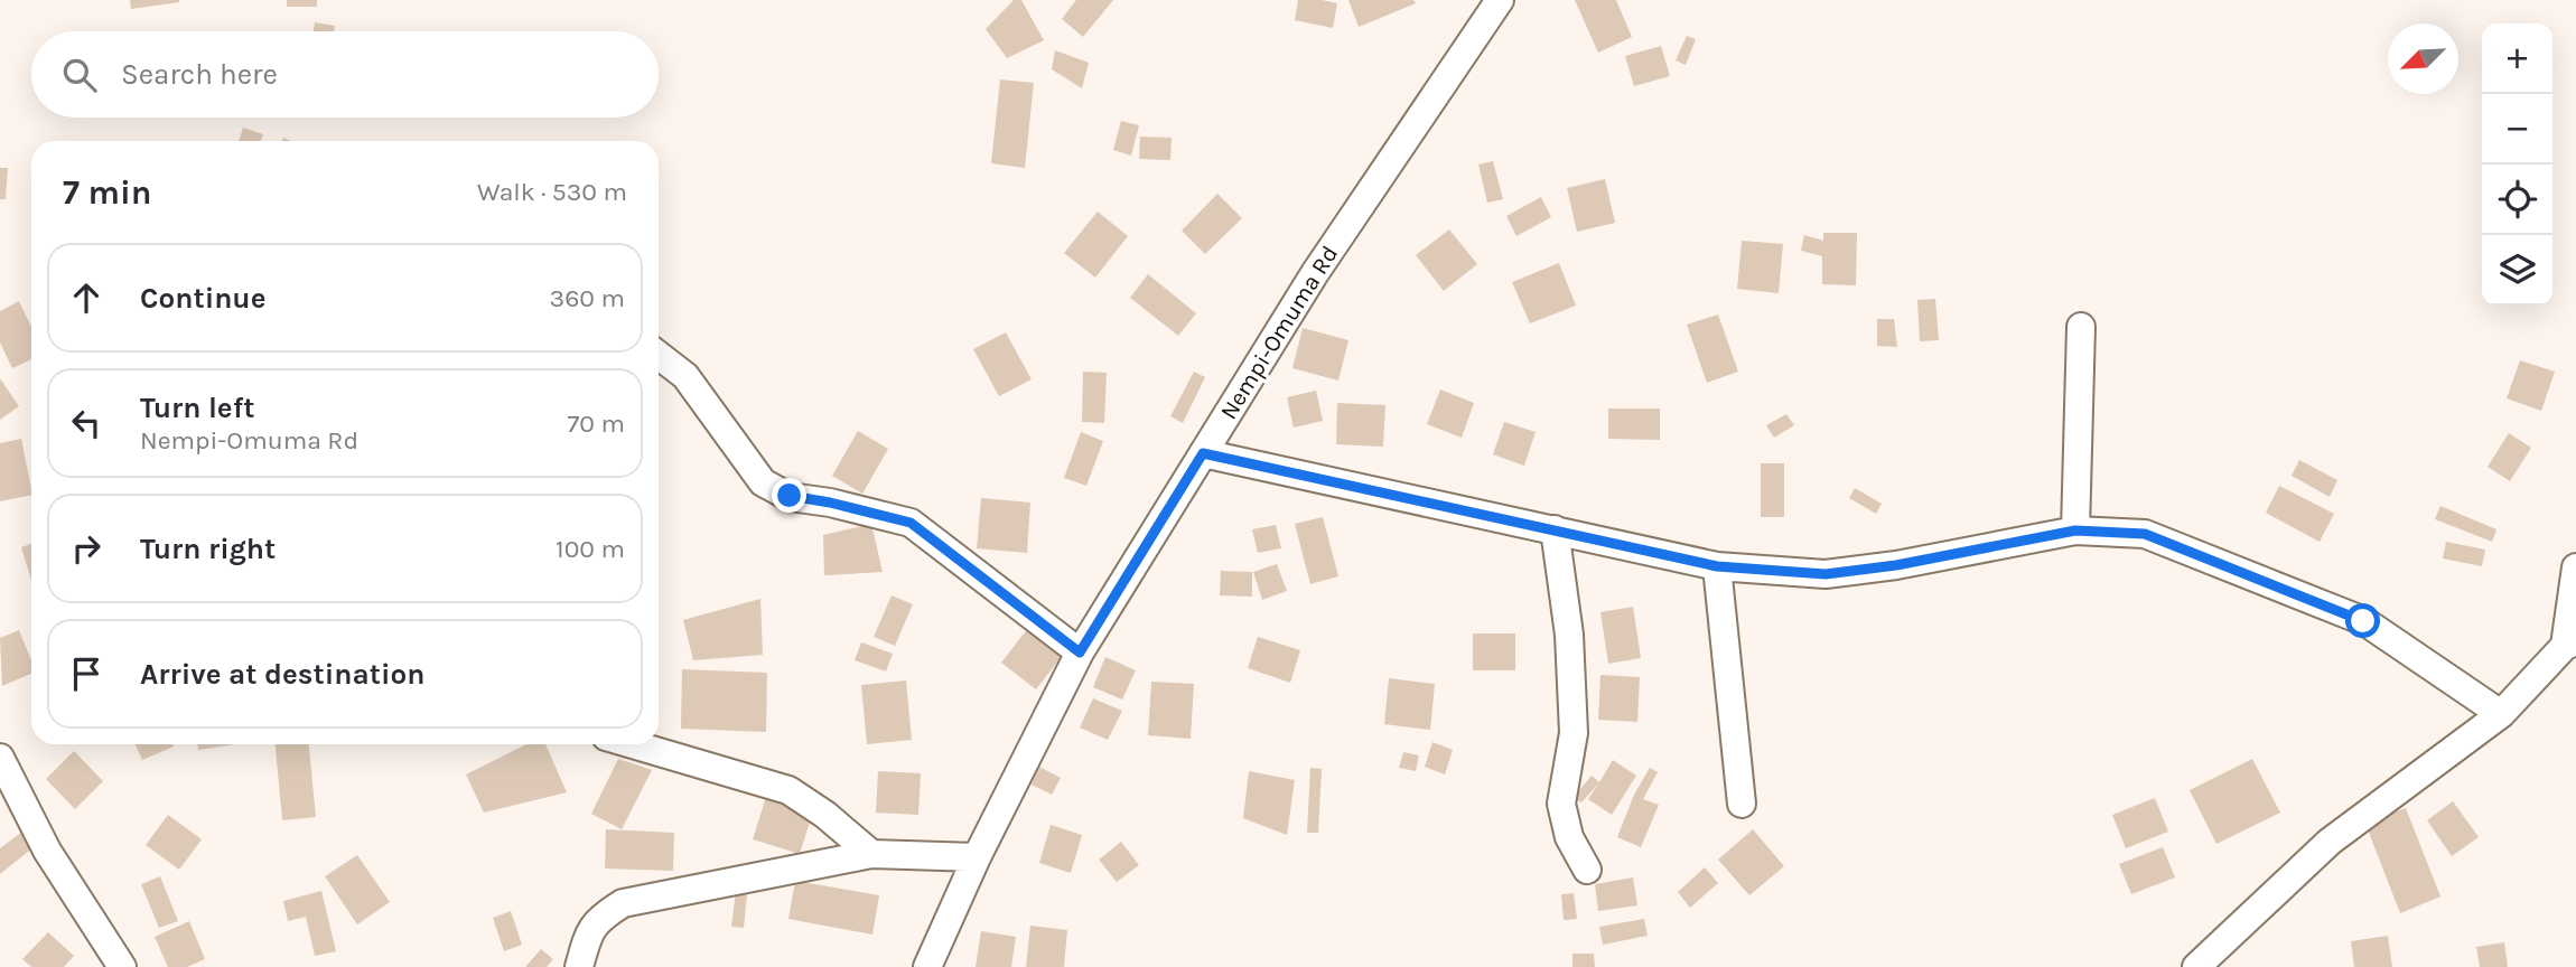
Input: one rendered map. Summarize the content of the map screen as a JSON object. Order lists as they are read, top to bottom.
{
  "streets": {
    "street": ["Nempi-Omuma Rd"]
  },
  "north": "bottom left",
  "page": {
    "map_buttons": ["+", "−"],
    "search": "Search here",
    "heading": ["7 min", "Walk · 530 m"],
    "list": [
      ["Continue", "360 m"],
      ["Turn left", "Nempi-Omuma Rd", "70 m"],
      ["Turn right", "100 m"],
      "Arrive at destination"
    ]
  }
}
